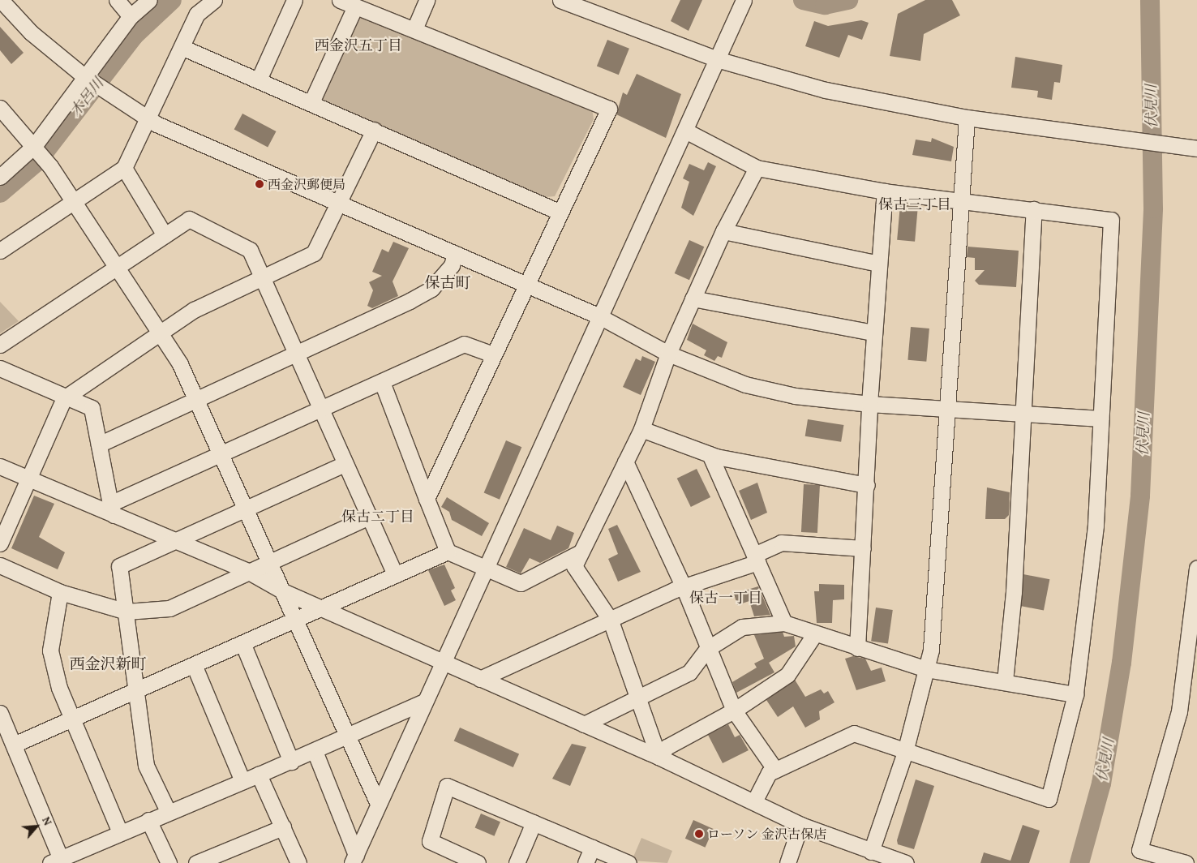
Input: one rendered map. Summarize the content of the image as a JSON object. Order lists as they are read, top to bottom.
{
  "districts": [
    "西金沢五丁目",
    "保古三丁目",
    "保古町",
    "保古二丁目",
    "保古一丁目",
    "西金沢新町"
  ],
  "water": ["木呂川", "伏見川"],
  "places": ["西金沢郵便局", "ローソン 金沢古保店"],
  "north": "top right"
}
